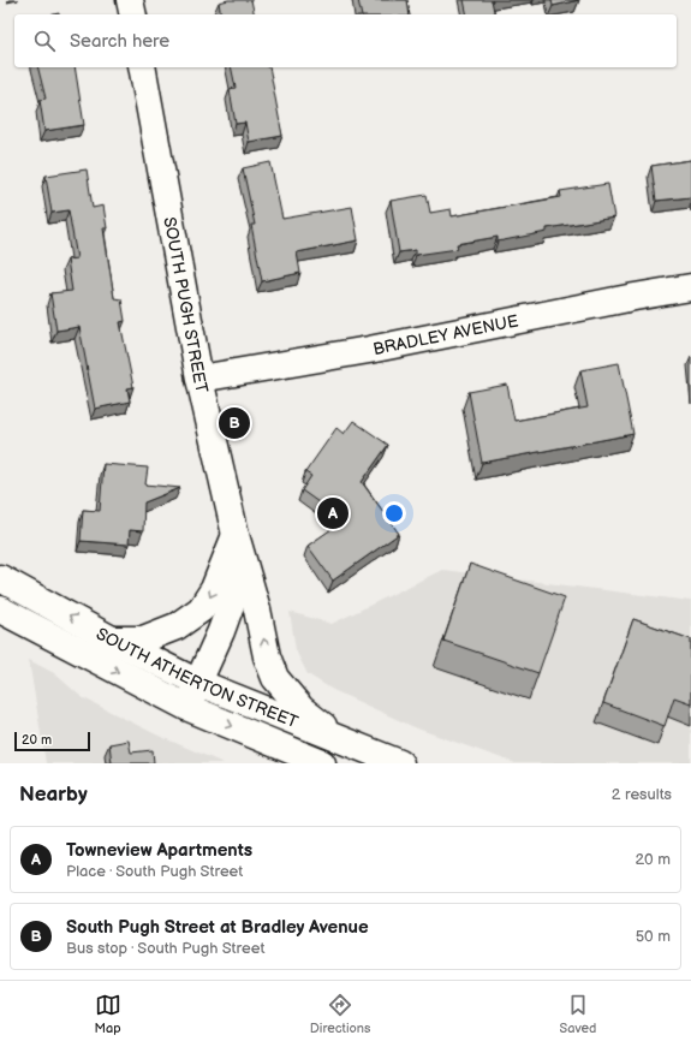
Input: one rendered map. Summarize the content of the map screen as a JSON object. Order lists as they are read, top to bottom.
{
  "streets": {
    "main road": ["SOUTH PUGH STREET", "BRADLEY AVENUE", "SOUTH ATHERTON STREET"]
  },
  "crossings": [
    ["SOUTH PUGH STREET", "BRADLEY AVENUE"],
    ["SOUTH PUGH STREET", "SOUTH ATHERTON STREET"]
  ],
  "scale_bar": "20 m",
  "page": {
    "search": "Search here",
    "pins": ["B", "A"],
    "scale": "20 m",
    "heading": ["Nearby", "2 results"],
    "list": [
      {
        "mark": "A",
        "name": "Towneview Apartments",
        "note": "Place · South Pugh Street",
        "value": "20 m"
      },
      {
        "mark": "B",
        "name": "South Pugh Street at Bradley Avenue",
        "note": "Bus stop · South Pugh Street",
        "value": "50 m"
      }
    ],
    "nav": ["Map", "Directions", "Saved"]
  }
}
